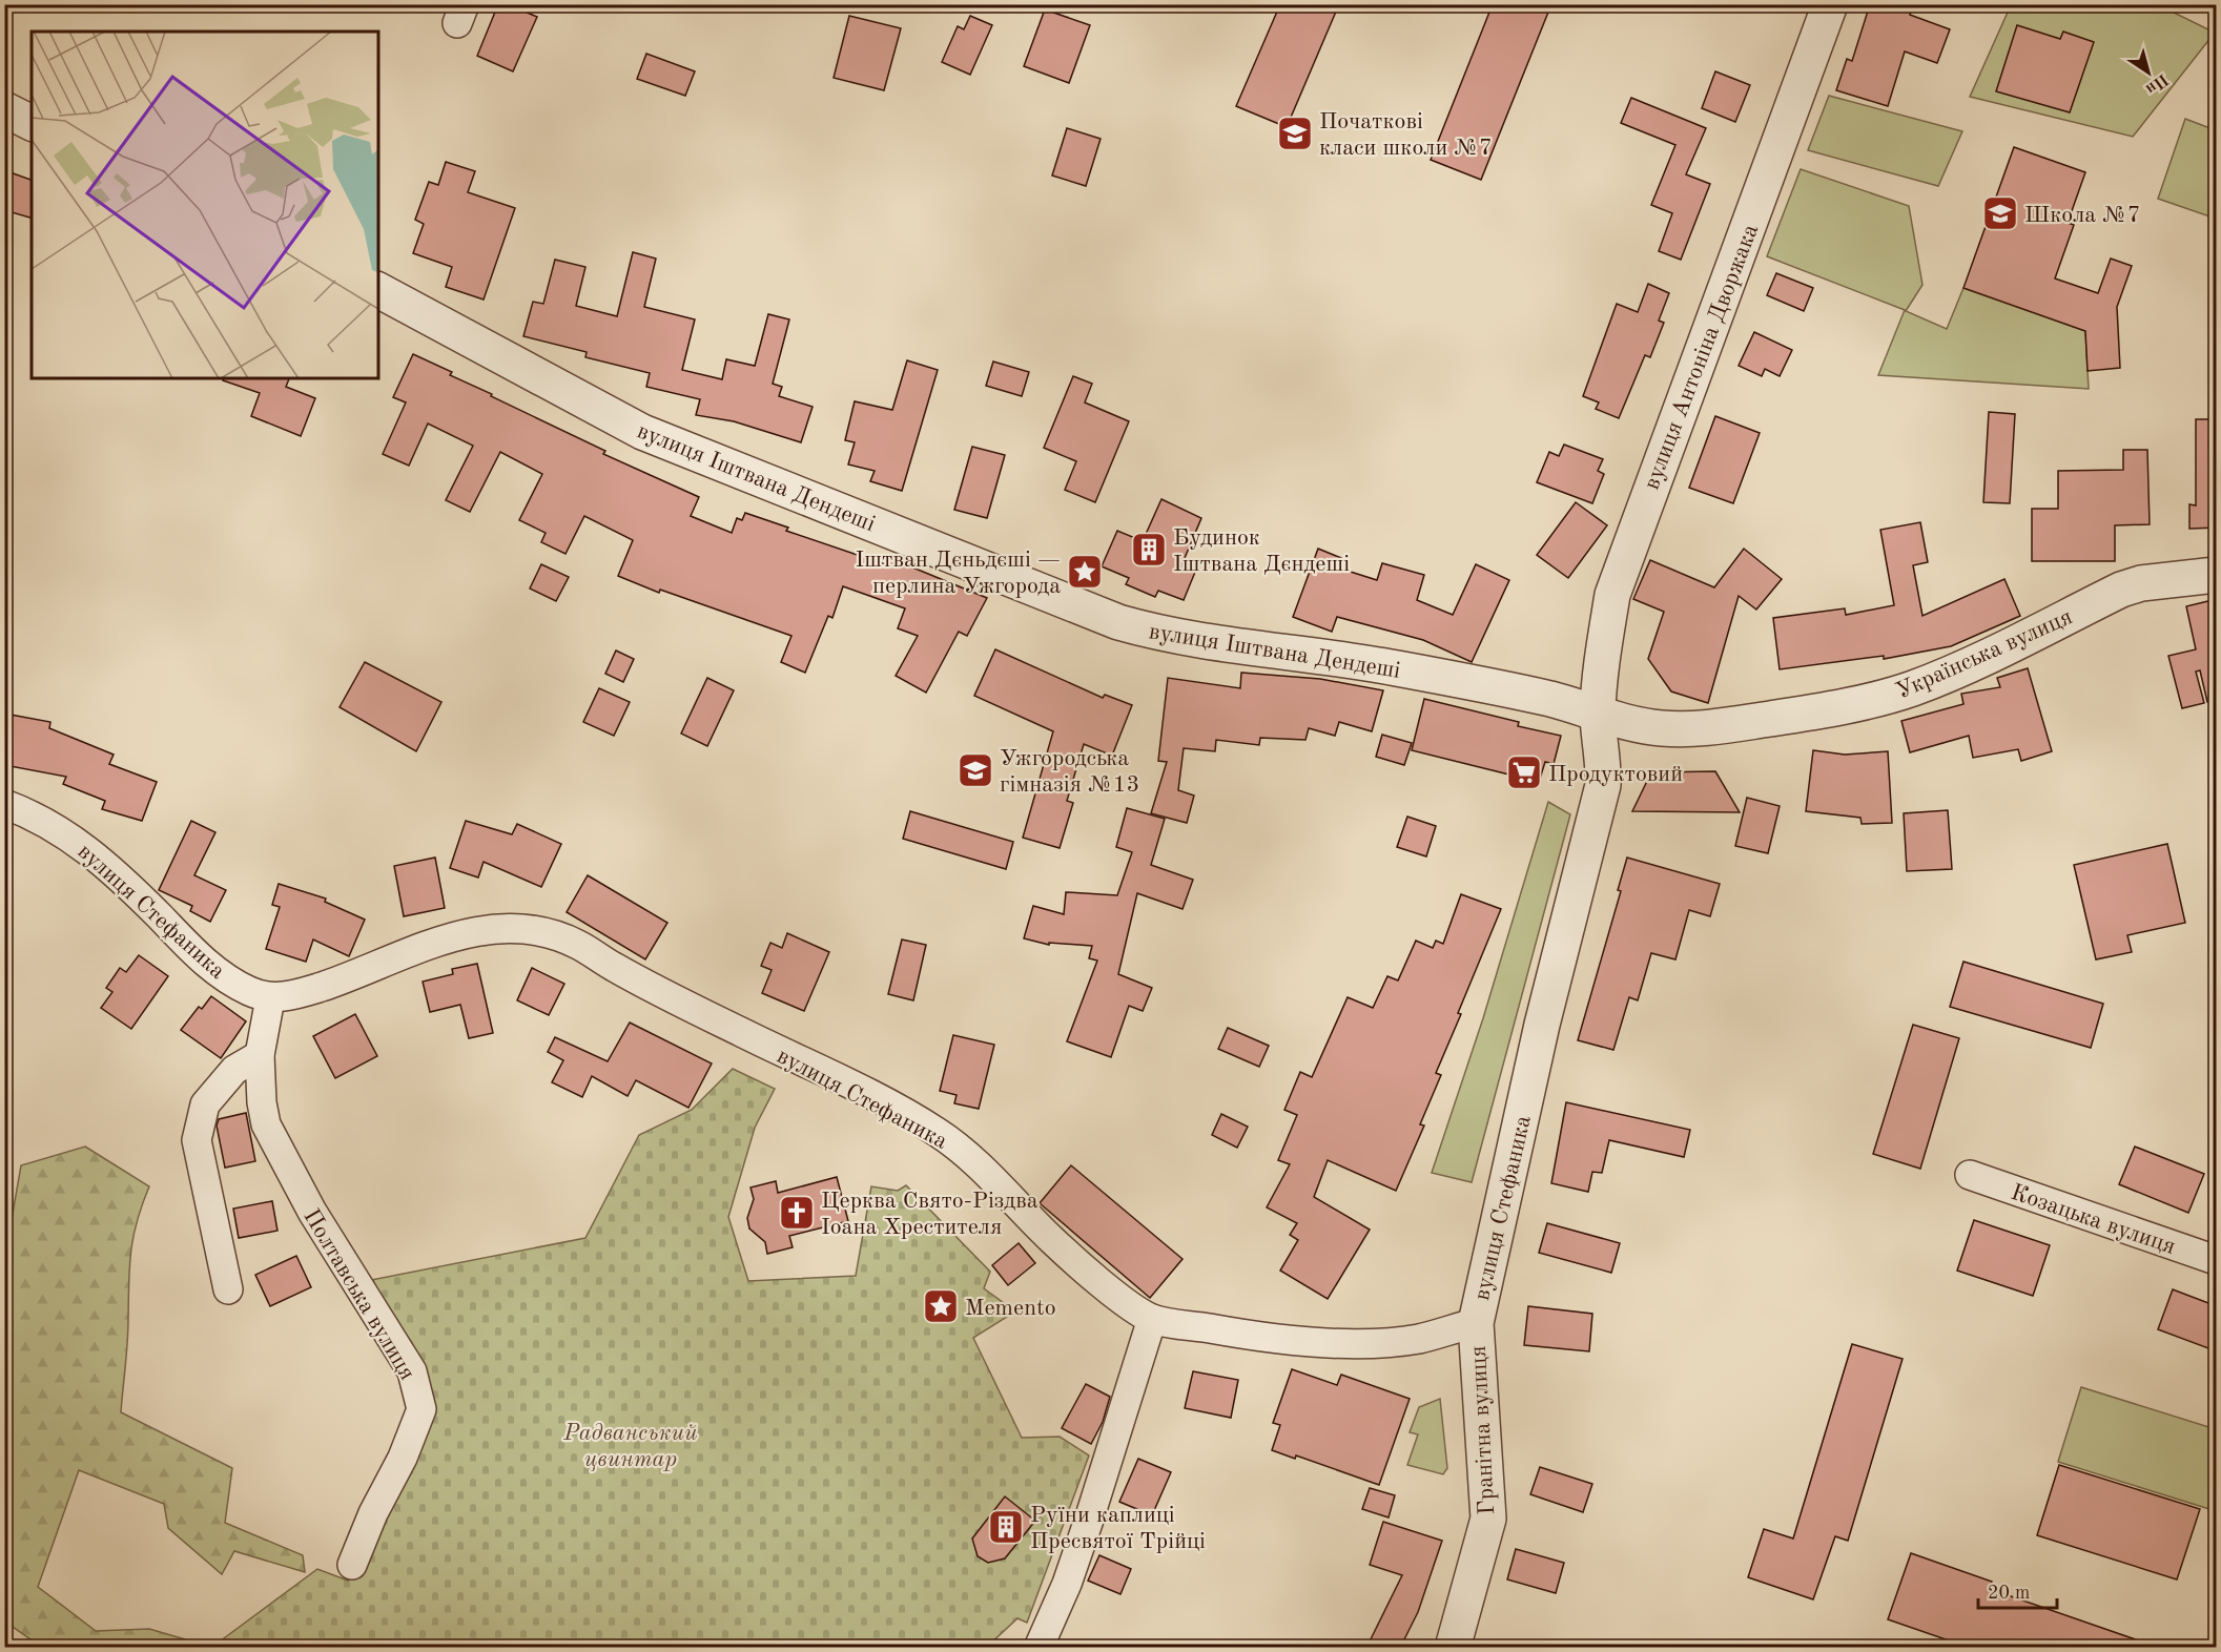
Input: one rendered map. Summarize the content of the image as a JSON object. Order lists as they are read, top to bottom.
{
  "streets": {
    "street": [
      "вулиця Антоніна Дворжака",
      "вулиця Іштвана Дендеші",
      "Українська вулиця",
      "вулиця Стефаника",
      "Козацька вулиця",
      "Полтавська вулиця",
      "Гранітна вулиця"
    ]
  },
  "crossings": [
    ["вулиця Антоніна Дворжака", "вулиця Іштвана Дендеші"],
    ["вулиця Антоніна Дворжака", "Українська вулиця"],
    ["вулиця Антоніна Дворжака", "вулиця Стефаника"],
    ["вулиця Іштвана Дендеші", "Українська вулиця"],
    ["вулиця Іштвана Дендеші", "вулиця Стефаника"],
    ["Українська вулиця", "вулиця Стефаника"],
    ["вулиця Стефаника", "Полтавська вулиця"],
    ["вулиця Стефаника", "Гранітна вулиця"]
  ],
  "parks": ["Радванський цвинтар"],
  "places": {
    "school or university": ["Початкові класи школи №7", "Школа №7", "Ужгородська гімназія №13"],
    "building": ["Будинок Іштвана Дєндеші", "Руїни каплиці Пресвятої Трійці"],
    "place": ["Іштван Дєньдєші — перлина Ужгорода", "Memento"],
    "supermarket": ["Продуктовий"],
    "church": ["Церква Свято-Різдва Іоана Хрестителя"]
  },
  "scale_bar": "20 m",
  "north": "bottom right"
}
